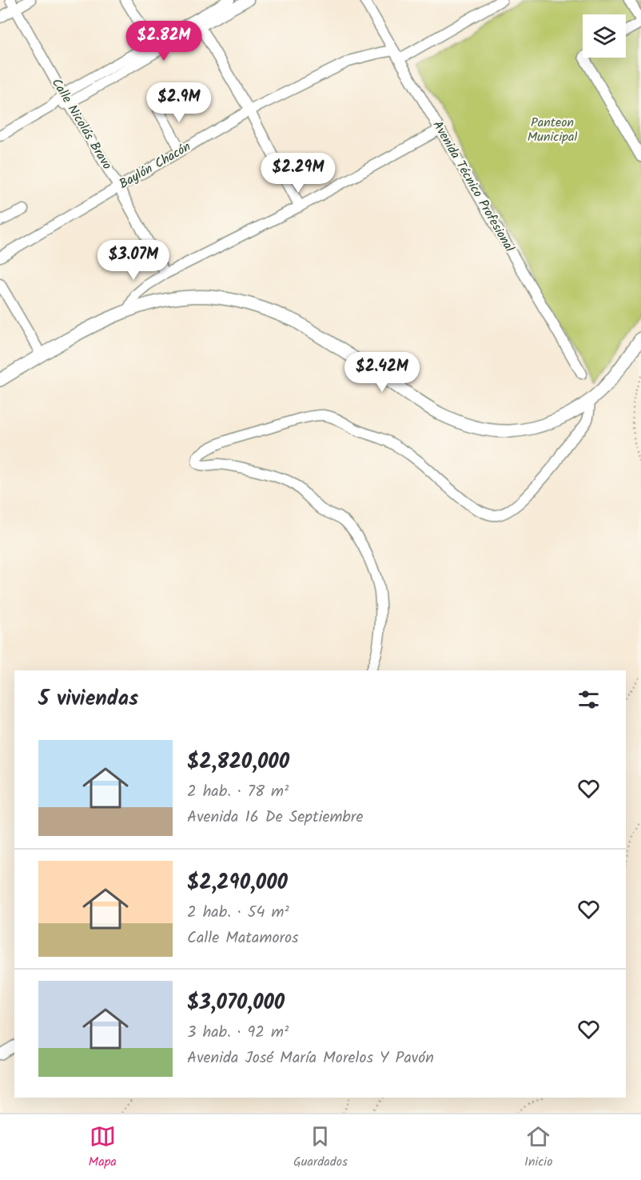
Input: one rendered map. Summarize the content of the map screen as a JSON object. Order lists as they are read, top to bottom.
{
  "streets": {
    "street": ["Calle Nicolás Bravo", "Baylón Chacón", "Avenida Técnico Profesional"]
  },
  "crossings": [
    ["Calle Nicolás Bravo", "Baylón Chacón"],
    ["Baylón Chacón", "Avenida Técnico Profesional"]
  ],
  "parks": ["Panteon Municipal"],
  "page": {
    "price": [
      "$2.82M",
      "$2.9M",
      "$2.29M",
      "$3.07M",
      "$2.42M"
    ],
    "heading": "5 viviendas",
    "list": [
      {
        "name": "$2,820,000",
        "note": "2 hab. · 78 m² · Avenida 16 De Septiembre"
      },
      {
        "name": "$2,290,000",
        "note": "2 hab. · 54 m² · Calle Matamoros"
      },
      {
        "name": "$3,070,000",
        "note": "3 hab. · 92 m² · Avenida José María Morelos Y Pavón"
      }
    ],
    "tabs": ["Mapa", "Guardados", "Inicio"]
  }
}
